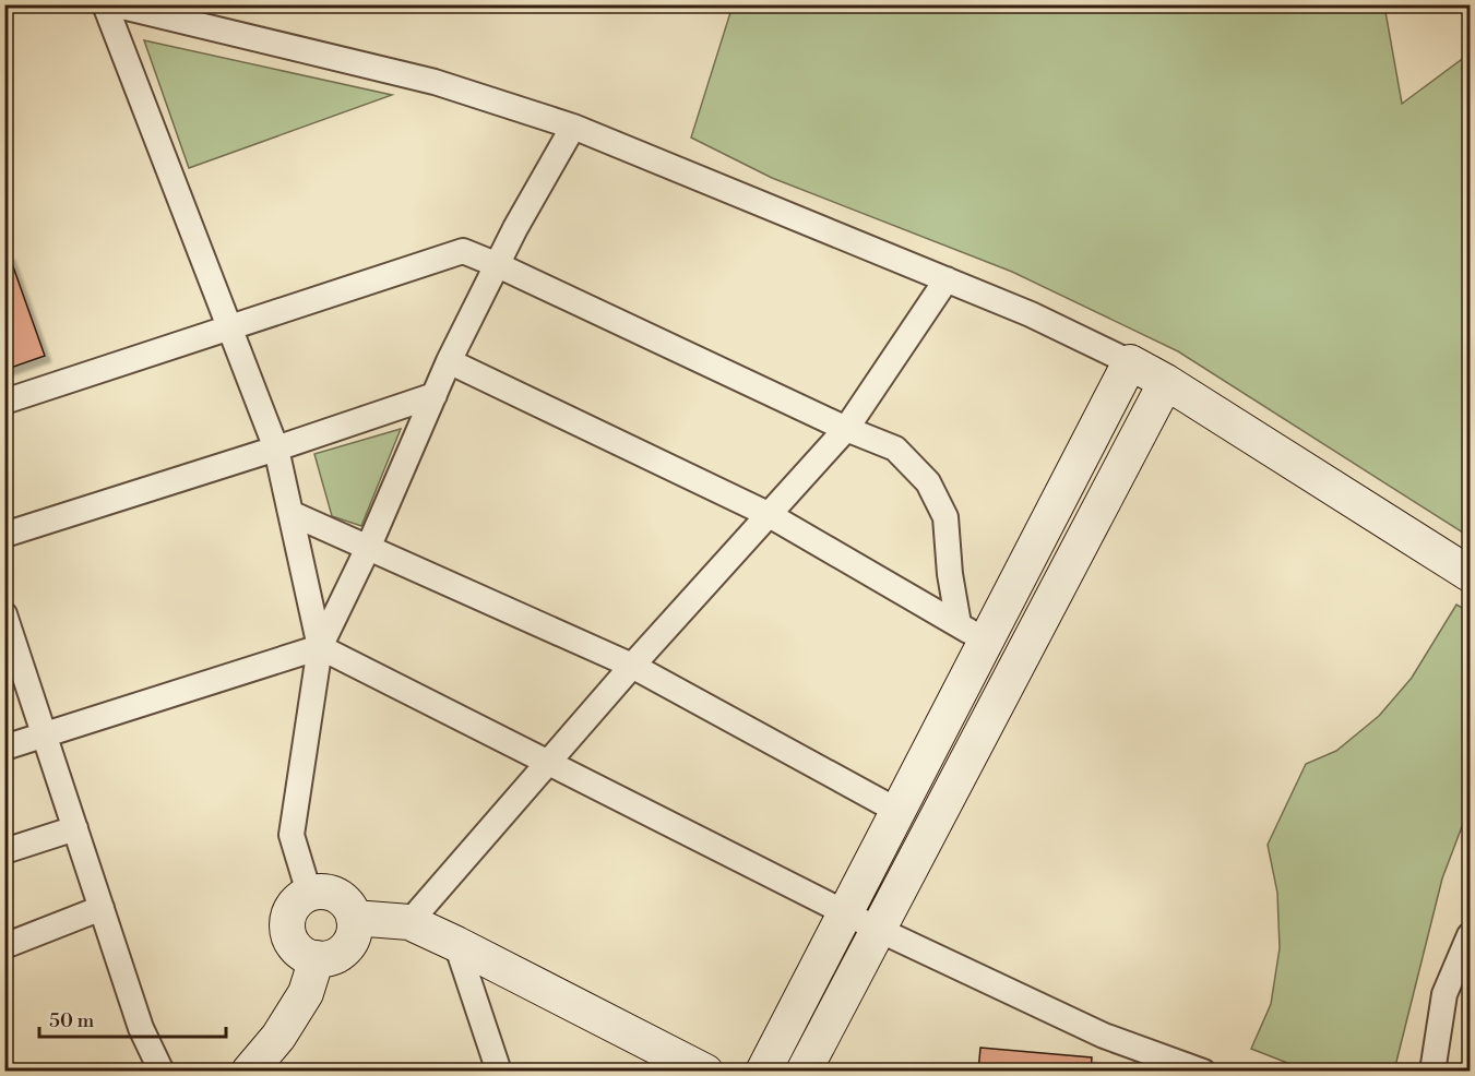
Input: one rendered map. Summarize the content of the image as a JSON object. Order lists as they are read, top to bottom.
{
  "scale_bar": "50 m"
}
